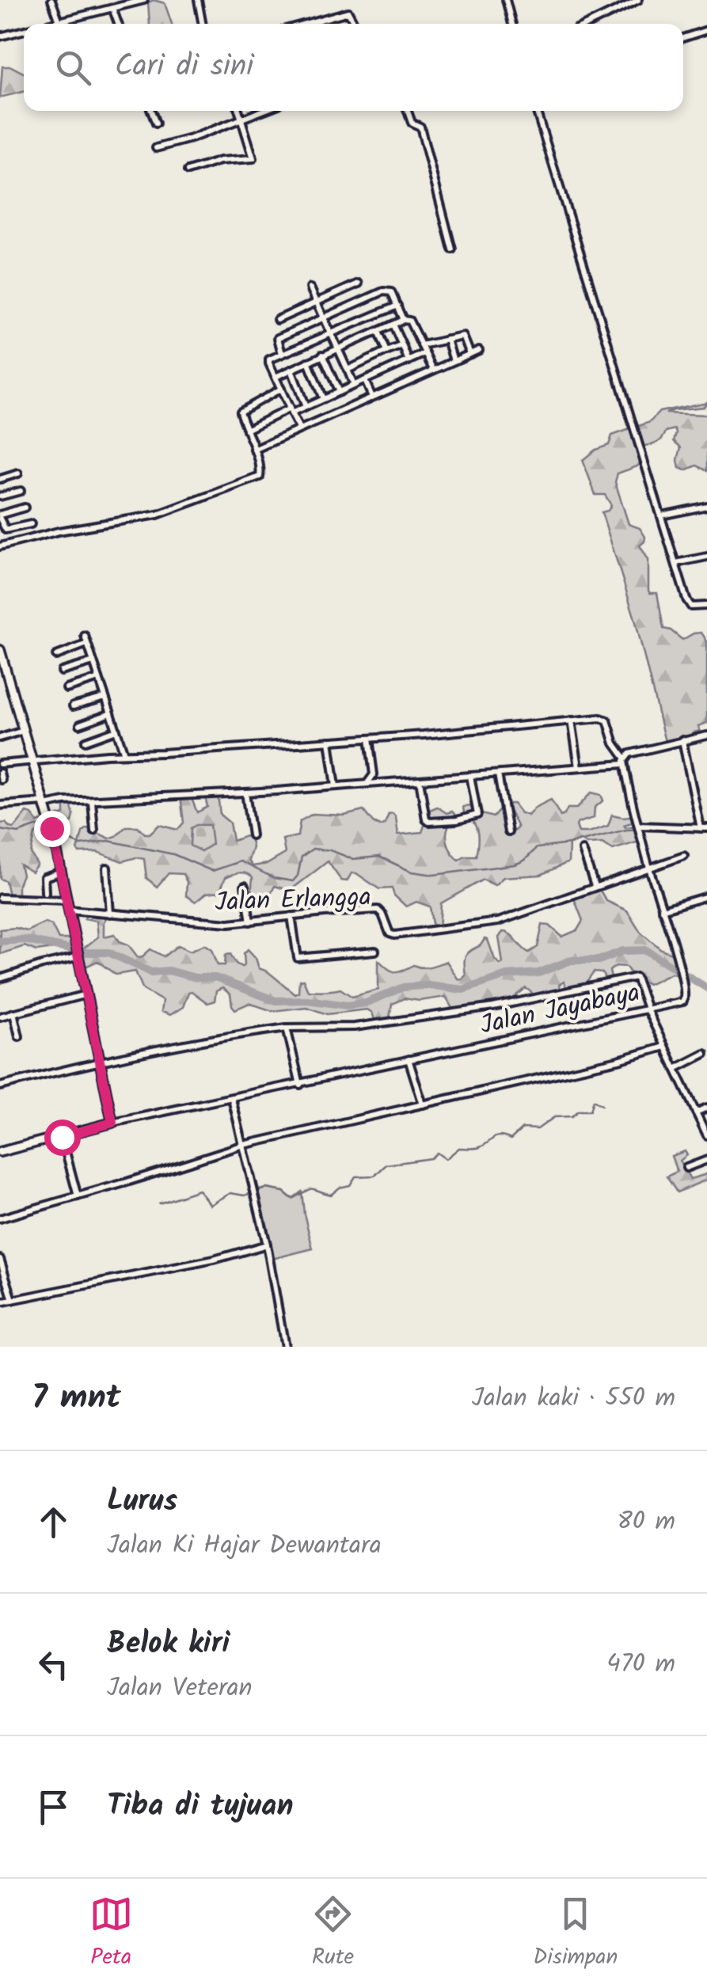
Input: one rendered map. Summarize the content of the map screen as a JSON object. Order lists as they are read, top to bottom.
{
  "streets": {
    "street": ["Jalan Erlangga", "Jalan Jayabaya"]
  },
  "crossings": [
    ["Jalan Erlangga", "Jalan Jayabaya"]
  ],
  "page": {
    "search": "Cari di sini",
    "heading": ["7 mnt", "Jalan kaki · 550 m"],
    "list": [
      ["Lurus", "Jalan Ki Hajar Dewantara", "80 m"],
      ["Belok kiri", "Jalan Veteran", "470 m"],
      "Tiba di tujuan"
    ],
    "nav": ["Peta", "Rute", "Disimpan"]
  }
}
